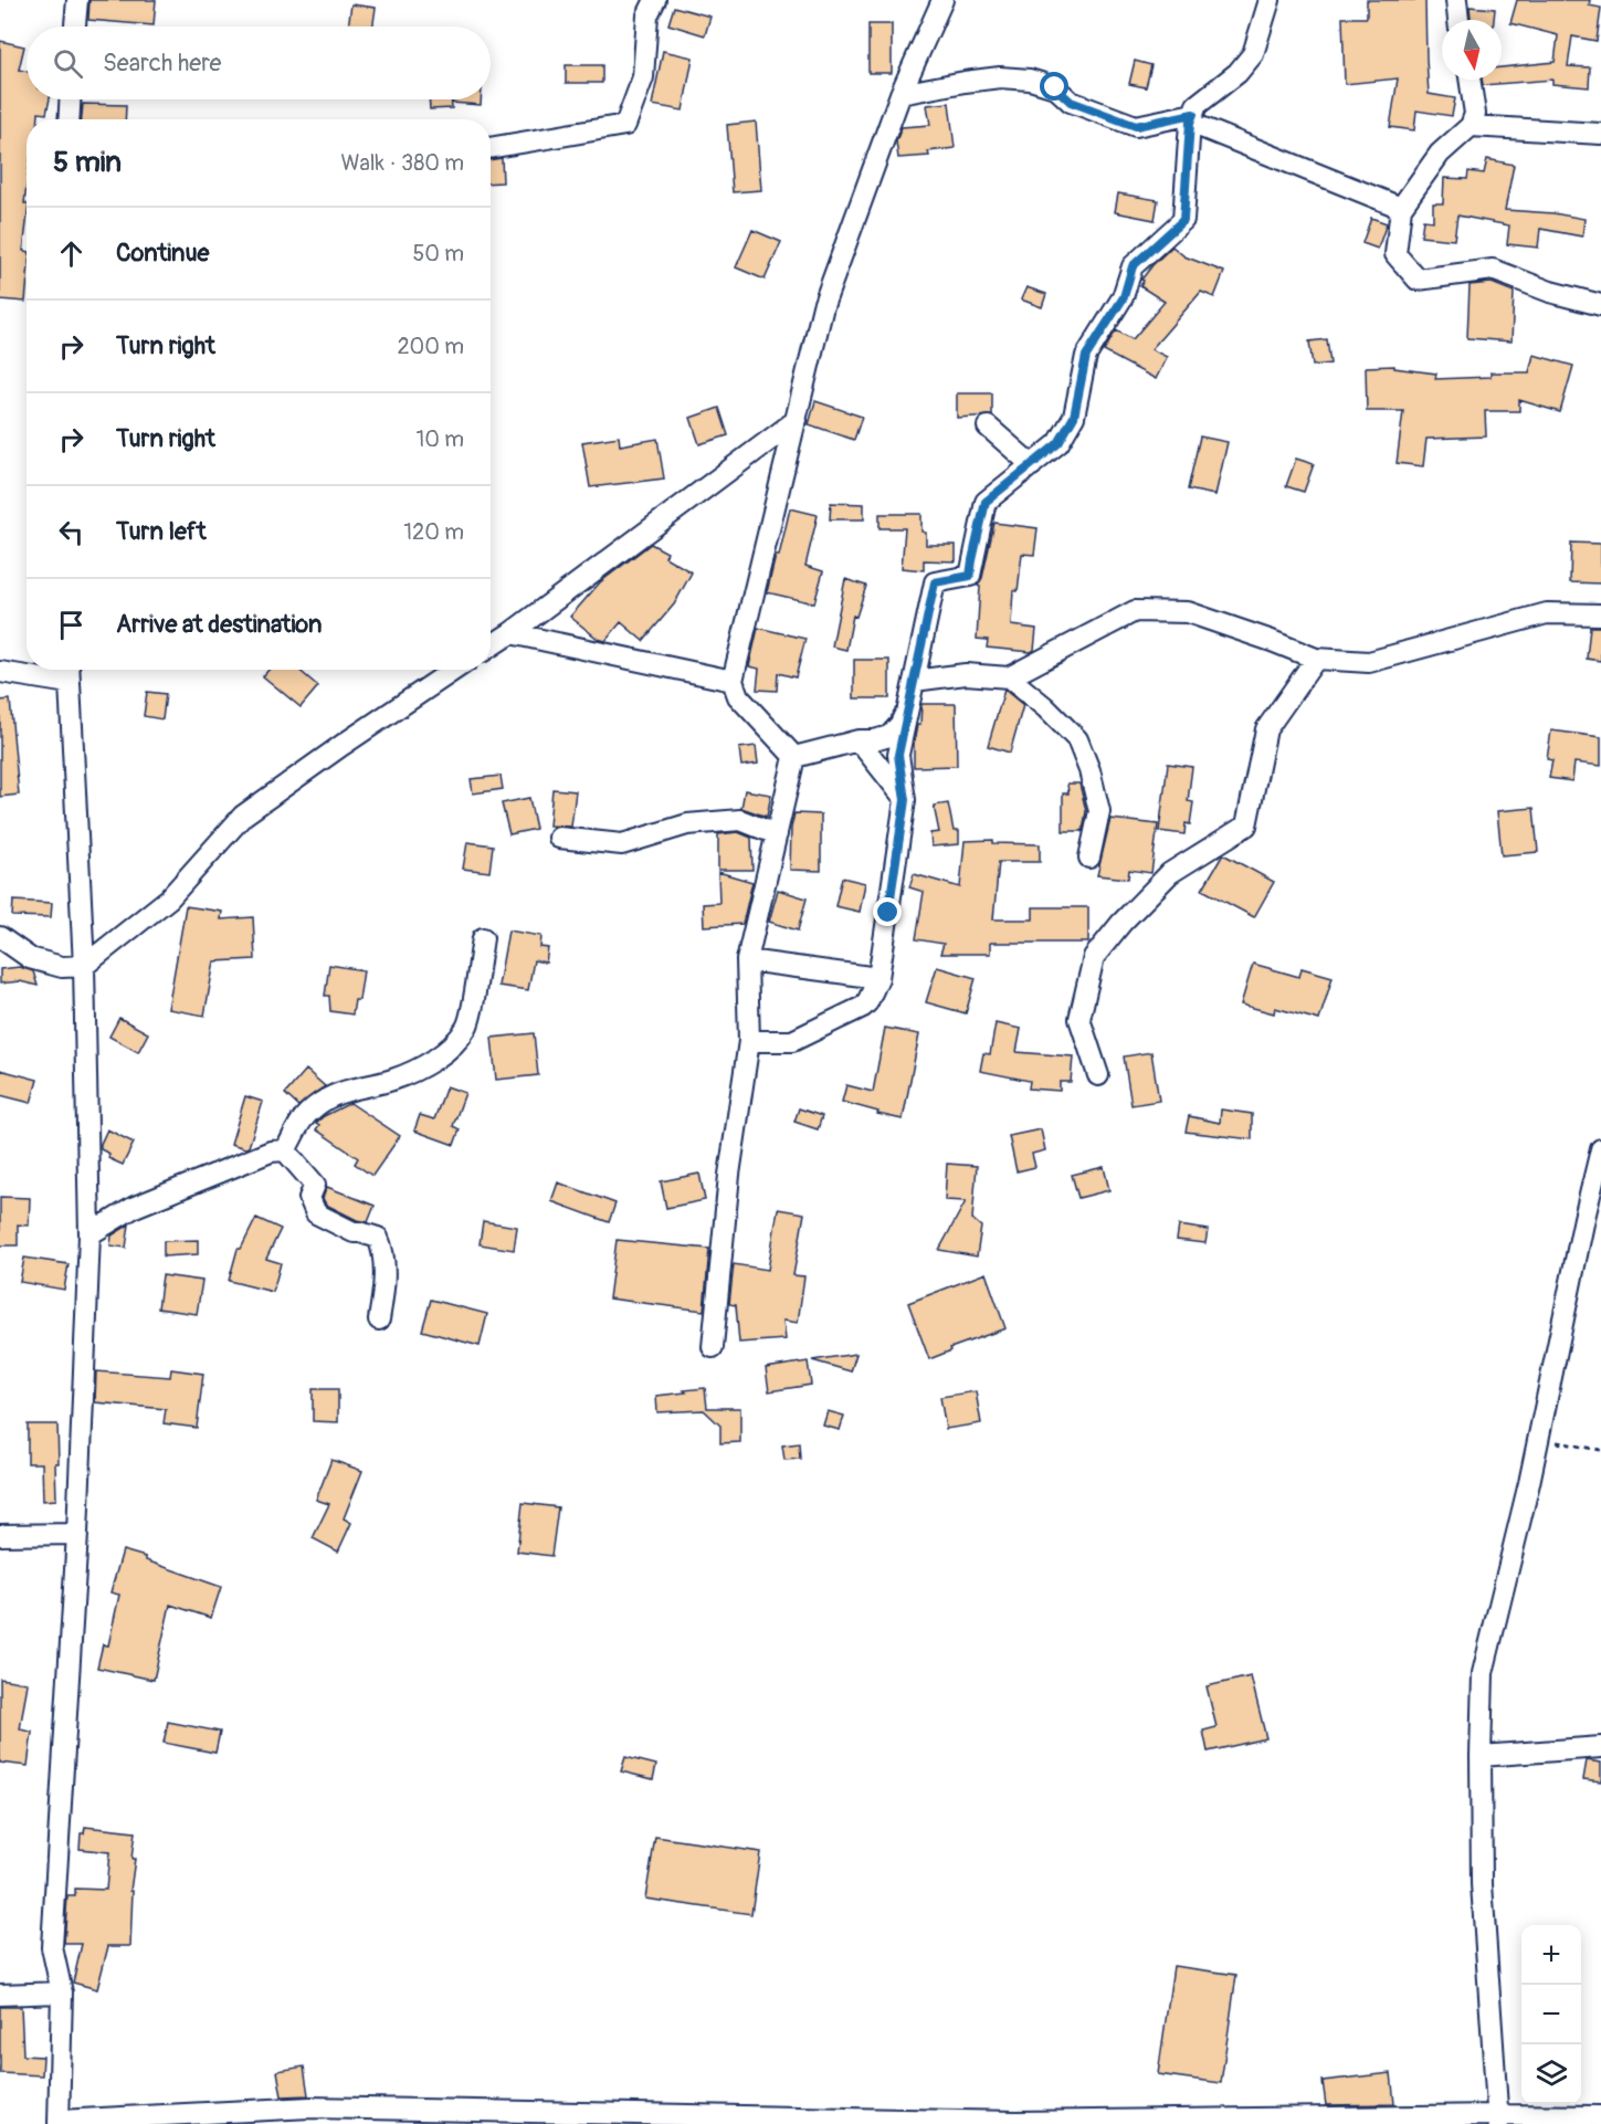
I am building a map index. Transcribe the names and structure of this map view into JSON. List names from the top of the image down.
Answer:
{
  "north": "bottom",
  "page": {
    "search": "Search here",
    "heading": ["5 min", "Walk · 380 m"],
    "list": [
      ["Continue", "50 m"],
      ["Turn right", "200 m"],
      ["Turn right", "10 m"],
      ["Turn left", "120 m"],
      "Arrive at destination"
    ],
    "map_buttons": ["+", "−"]
  }
}
